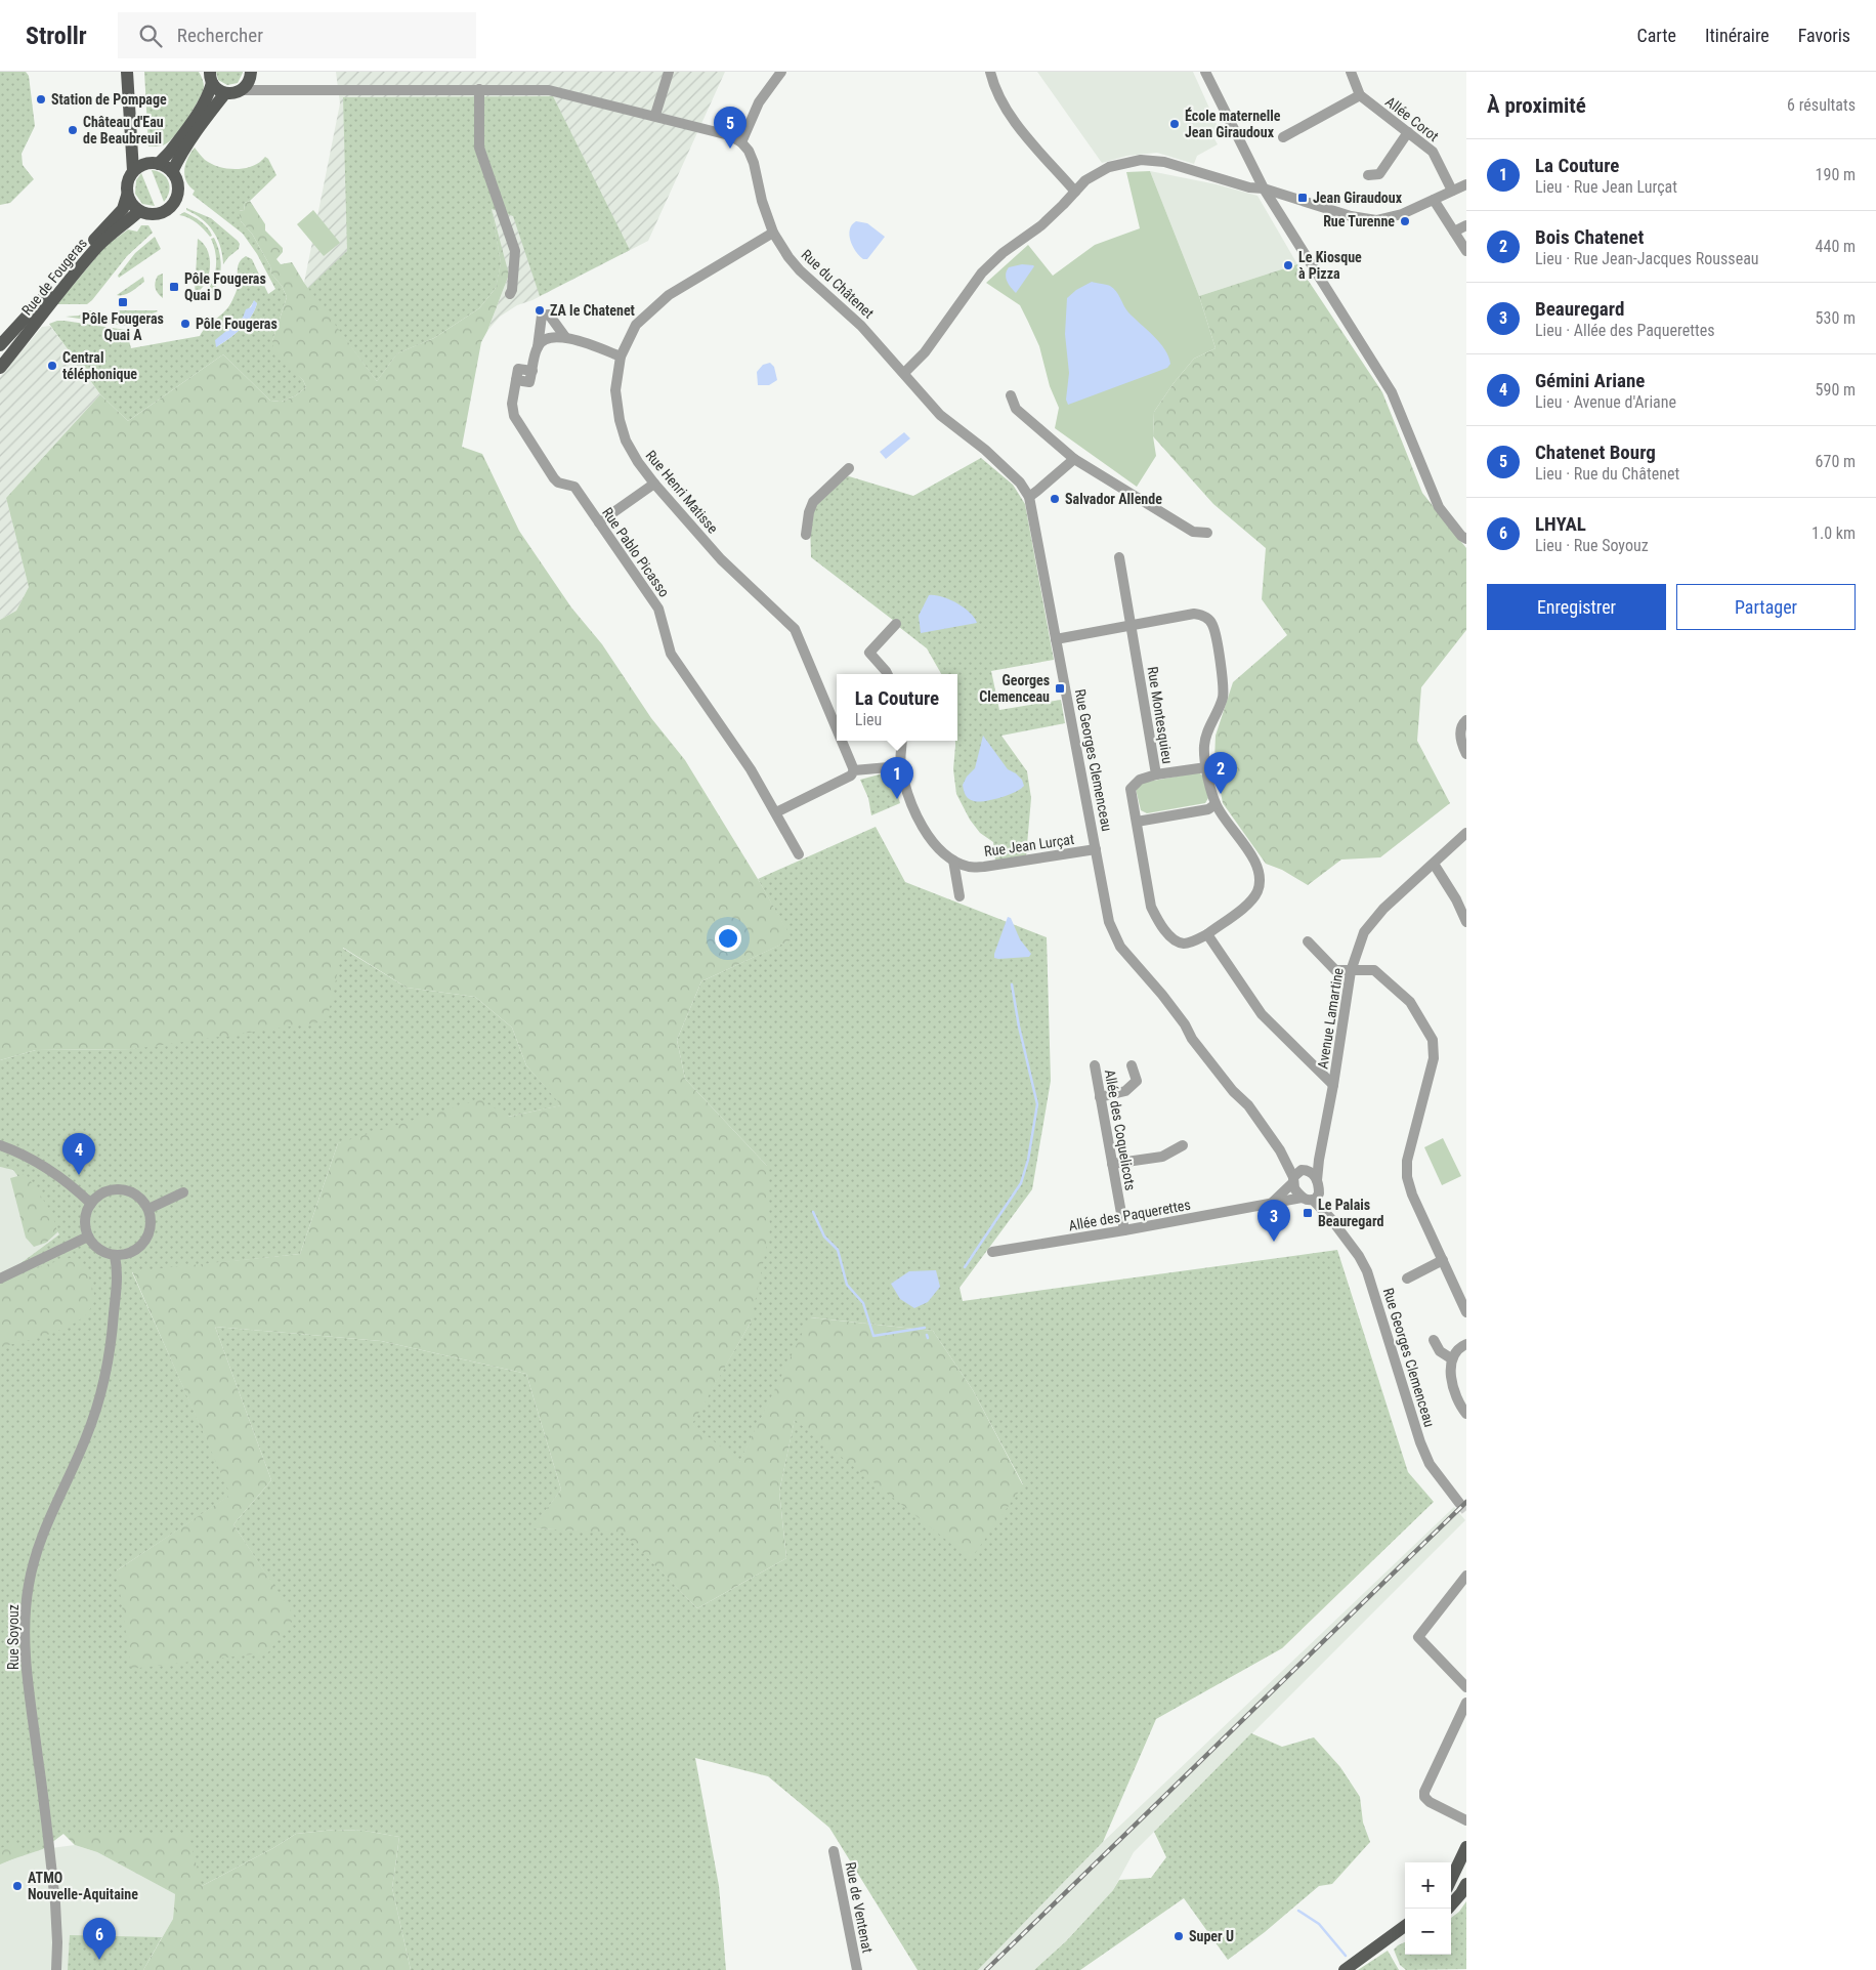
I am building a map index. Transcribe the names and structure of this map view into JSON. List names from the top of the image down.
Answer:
{
  "streets": {
    "main road": ["Rue de Fougeras"],
    "street": [
      "Allée Corot",
      "Rue du Châtenet",
      "Rue Henri Matisse",
      "Rue Pablo Picasso",
      "Rue Montesquieu",
      "Rue Georges Clemenceau",
      "Rue Jean Lurçat",
      "Avenue Lamartine",
      "Allée des Coquelicots",
      "Allée des Paquerettes",
      "Rue Soyouz",
      "Rue de Ventenat"
    ]
  },
  "crossings": [
    ["Rue du Châtenet", "Rue Henri Matisse"],
    ["Rue du Châtenet", "Rue Georges Clemenceau"],
    ["Rue Georges Clemenceau", "Rue Jean Lurçat"],
    ["Rue Georges Clemenceau", "Avenue Lamartine"],
    ["Rue Georges Clemenceau", "Allée des Paquerettes"],
    ["Avenue Lamartine", "Allée des Paquerettes"],
    ["Allée des Coquelicots", "Allée des Paquerettes"]
  ],
  "places": {
    "other": [
      "Station de Pompage",
      "École maternelle Jean Giraudoux",
      "Château d'Eau de Beaubreuil",
      "Rue Turenne",
      "Le Kiosque à Pizza",
      "ZA le Chatenet",
      "Pôle Fougeras",
      "Central téléphonique",
      "Salvador Allende",
      "ATMO Nouvelle-Aquitaine",
      "Super U"
    ],
    "transit": [
      "Jean Giraudoux",
      "Pôle Fougeras Quai D",
      "Pôle Fougeras Quai A",
      "Georges Clemenceau",
      "Le Palais Beauregard"
    ]
  },
  "page": {
    "header": "Strollr",
    "search": "Rechercher",
    "nav": ["Carte", "Itinéraire", "Favoris"],
    "heading": ["À proximité", "6 résultats"],
    "pins": [
      "5",
      "2",
      "1",
      "4",
      "3",
      "6"
    ],
    "list": [
      {
        "mark": "1",
        "name": "La Couture",
        "note": "Lieu · Rue Jean Lurçat",
        "value": "190 m"
      },
      {
        "mark": "2",
        "name": "Bois Chatenet",
        "note": "Lieu · Rue Jean-Jacques Rousseau",
        "value": "440 m"
      },
      {
        "mark": "3",
        "name": "Beauregard",
        "note": "Lieu · Allée des Paquerettes",
        "value": "530 m"
      },
      {
        "mark": "4",
        "name": "Gémini Ariane",
        "note": "Lieu · Avenue d'Ariane",
        "value": "590 m"
      },
      {
        "mark": "5",
        "name": "Chatenet Bourg",
        "note": "Lieu · Rue du Châtenet",
        "value": "670 m"
      },
      {
        "mark": "6",
        "name": "LHYAL",
        "note": "Lieu · Rue Soyouz",
        "value": "1.0 km"
      }
    ],
    "buttons": ["Enregistrer", "Partager"],
    "popup": ["La Couture", "Lieu"],
    "map_buttons": ["+", "−"]
  }
}
